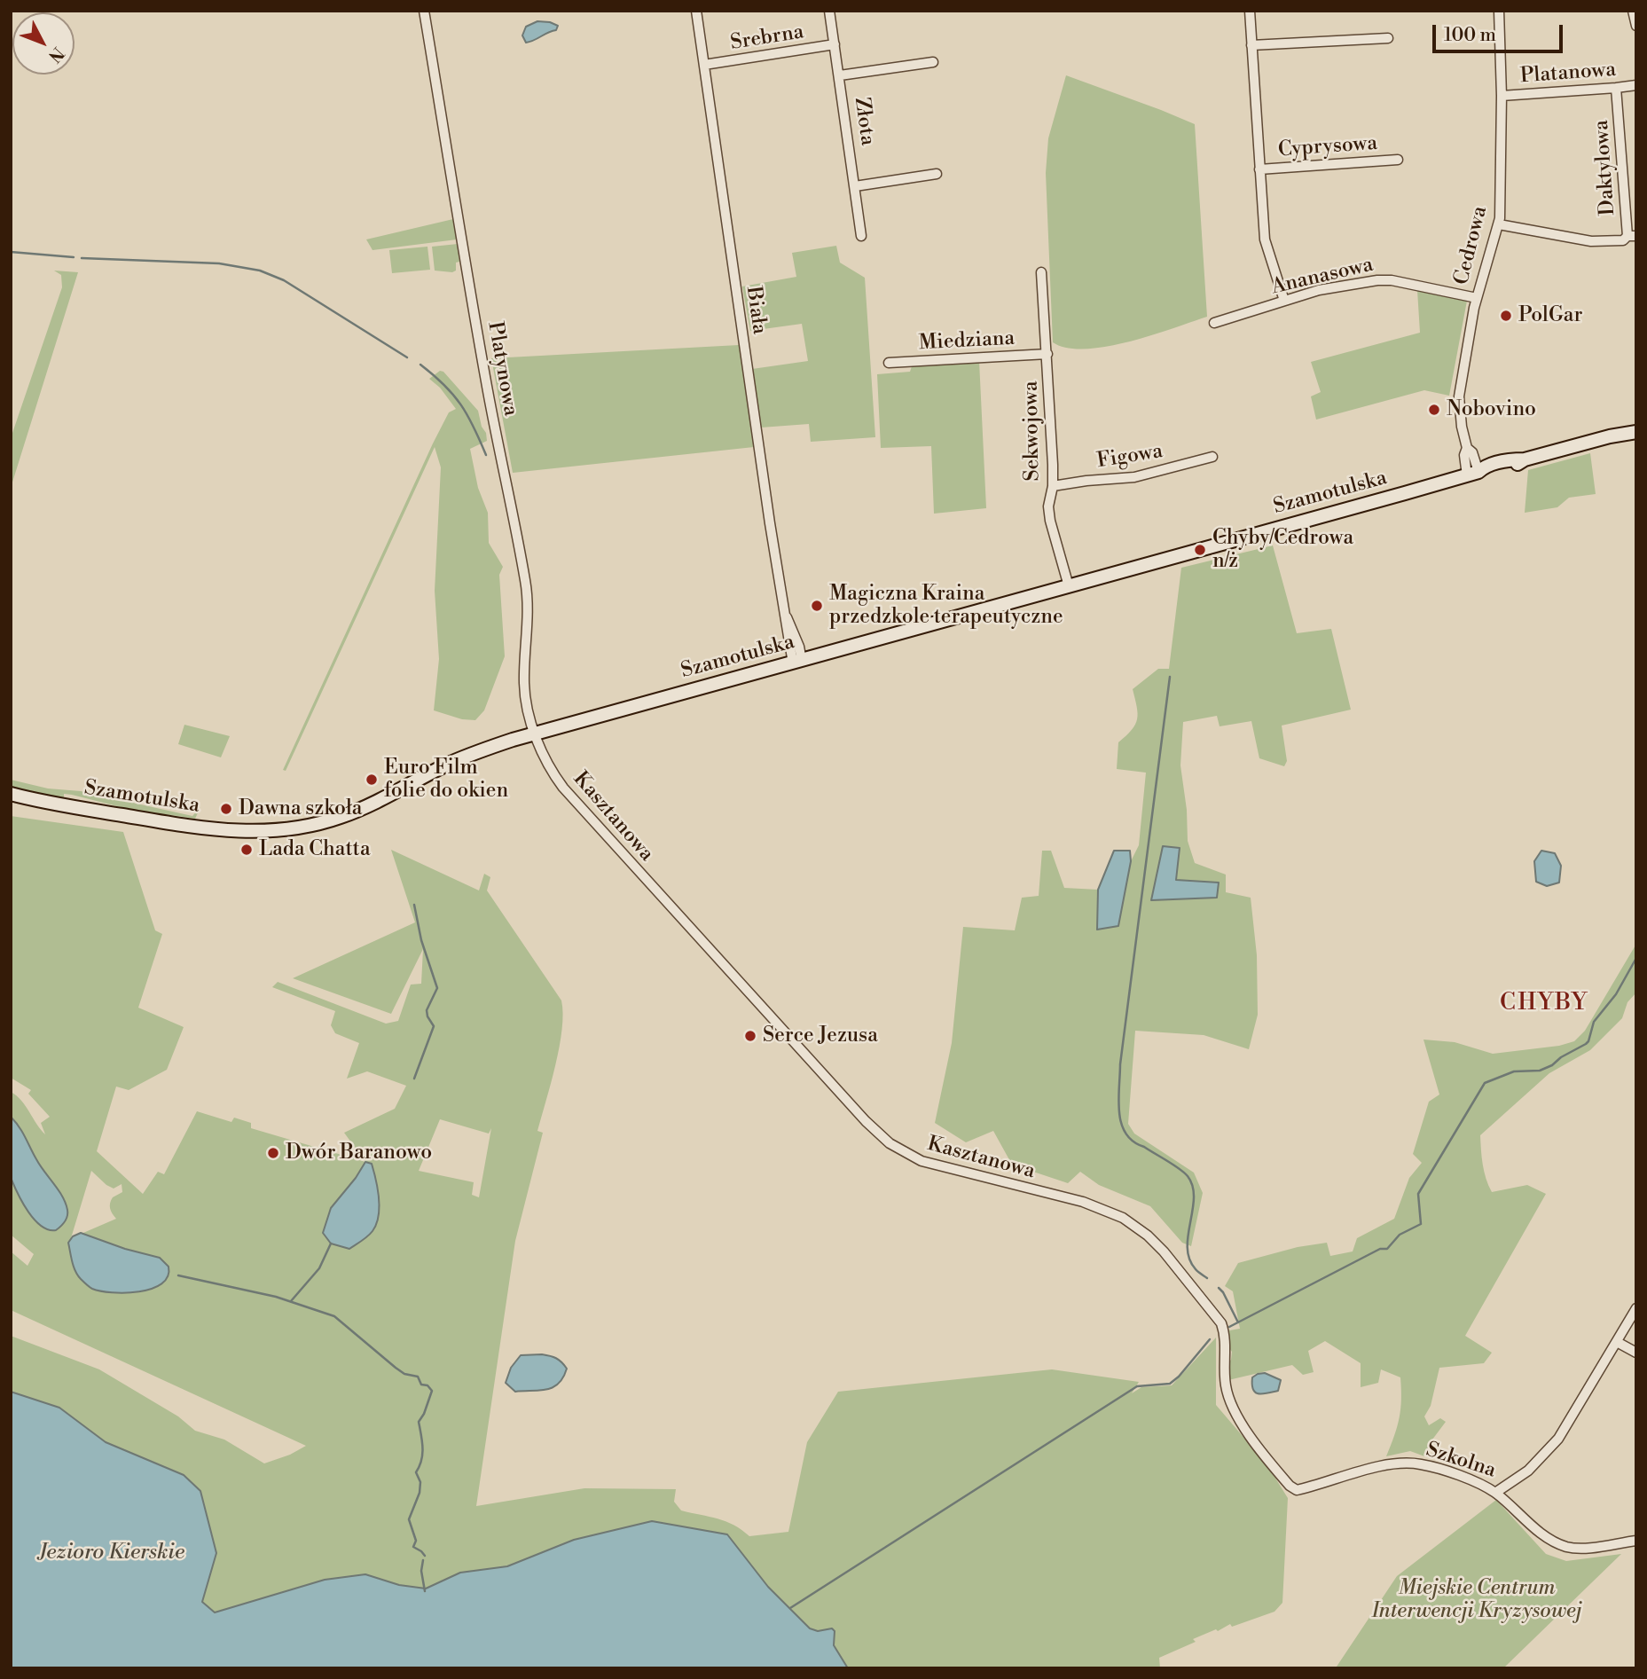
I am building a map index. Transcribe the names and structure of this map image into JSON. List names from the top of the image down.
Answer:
{
  "streets": {
    "street": [
      "Srebrna",
      "Platanowa",
      "Złota",
      "Cyprysowa",
      "Daktylowa",
      "Cedrowa",
      "Ananasowa",
      "Biała",
      "Miedziana",
      "Platynowa",
      "Sekwojowa",
      "Figowa",
      "Szamotulska",
      "Kasztanowa",
      "Szkolna"
    ]
  },
  "crossings": [
    ["Srebrna", "Złota"],
    ["Srebrna", "Biała"],
    ["Platanowa", "Daktylowa"],
    ["Platanowa", "Cedrowa"],
    ["Cyprysowa", "Ananasowa"],
    ["Cedrowa", "Ananasowa"],
    ["Cedrowa", "Szamotulska"],
    ["Biała", "Szamotulska"],
    ["Miedziana", "Sekwojowa"],
    ["Platynowa", "Szamotulska"],
    ["Platynowa", "Kasztanowa"],
    ["Sekwojowa", "Figowa"],
    ["Sekwojowa", "Szamotulska"],
    ["Szamotulska", "Kasztanowa"],
    ["Kasztanowa", "Szkolna"]
  ],
  "districts": ["CHYBY"],
  "water": ["Jezioro Kierskie"],
  "parks": ["Miejskie Centrum Interwencji Kryzysowej"],
  "places": [
    "PolGar",
    "Nobovino",
    "Chyby/Cedrowa n/ż",
    "Magiczna Kraina przedzkole terapeutyczne",
    "Euro Film folie do okien",
    "Dawna szkoła",
    "Lada Chatta",
    "Serce Jezusa",
    "Dwór Baranowo"
  ],
  "scale_bar": "100 m",
  "north": "bottom right"
}
